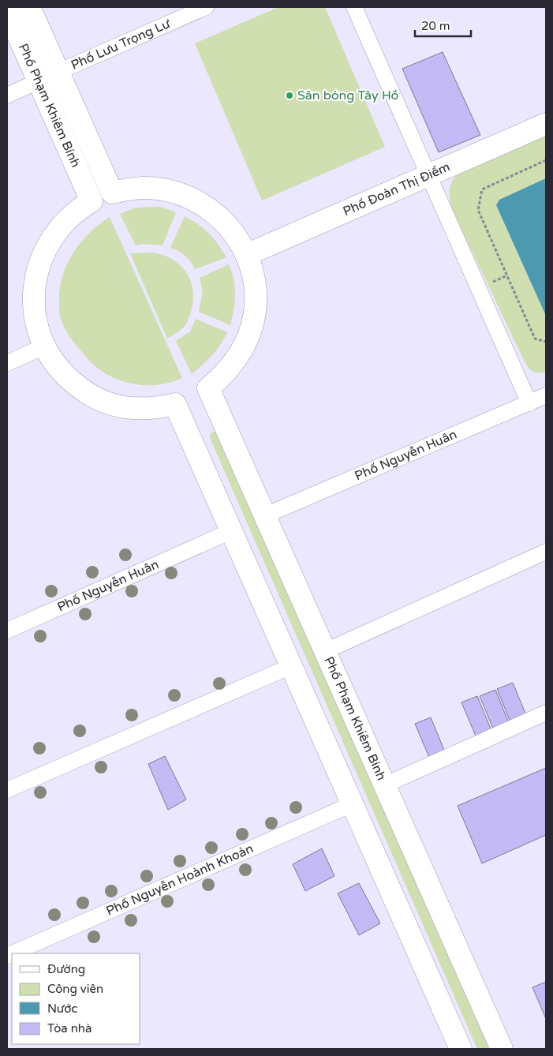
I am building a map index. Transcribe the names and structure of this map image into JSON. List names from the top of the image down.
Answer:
{
  "streets": {
    "street": [
      "Phố Lưu Trọng Lư",
      "Phố Phạm Khiêm Bính",
      "Phố Đoàn Thị Điểm",
      "Phố Nguyễn Huân",
      "Phố Nguyễn Hoành Khoản"
    ]
  },
  "crossings": [
    ["Phố Lưu Trọng Lư", "Phố Phạm Khiêm Bính"],
    ["Phố Phạm Khiêm Bính", "Phố Đoàn Thị Điểm"],
    ["Phố Phạm Khiêm Bính", "Phố Nguyễn Huân"]
  ],
  "places": ["Sân bóng Tây Hồ"],
  "legend": [
    "Đường",
    "Công viên",
    "Nước",
    "Tòa nhà"
  ],
  "scale_bar": "20 m"
}
